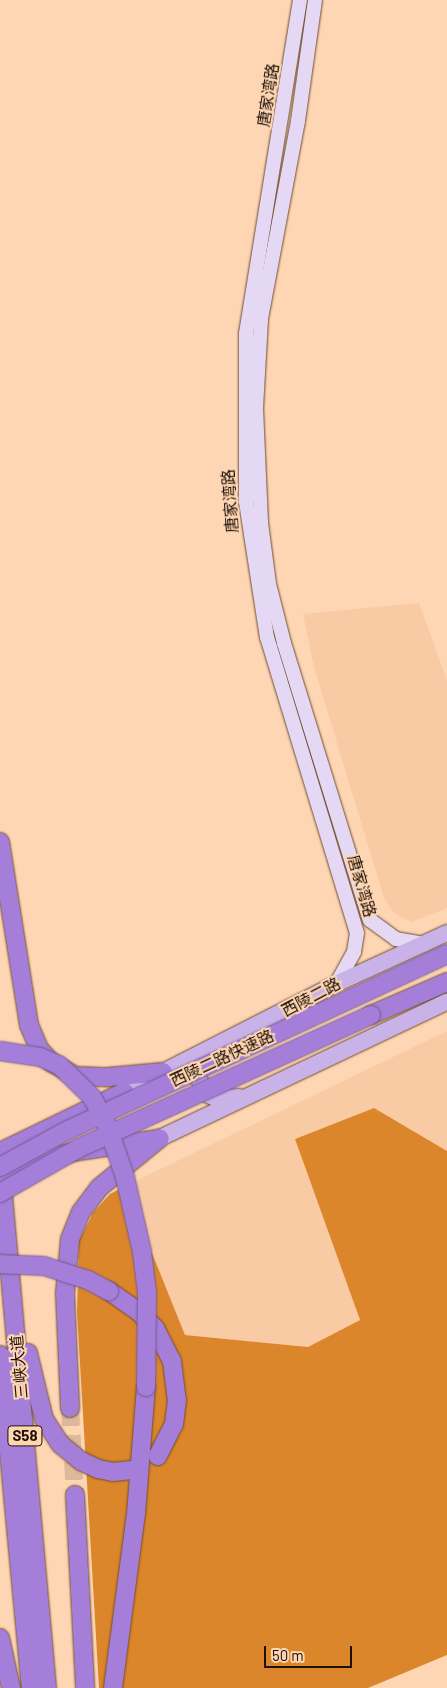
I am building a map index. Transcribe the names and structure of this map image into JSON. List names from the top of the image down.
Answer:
{
  "streets": {
    "highway": ["西陵二路快速路", "三峡大道", "S58"],
    "main road": ["唐家湾路", "西陵二路"]
  },
  "crossings": [
    ["唐家湾路", "西陵二路"],
    ["西陵二路快速路", "三峡大道"]
  ],
  "scale_bar": "50 m"
}
